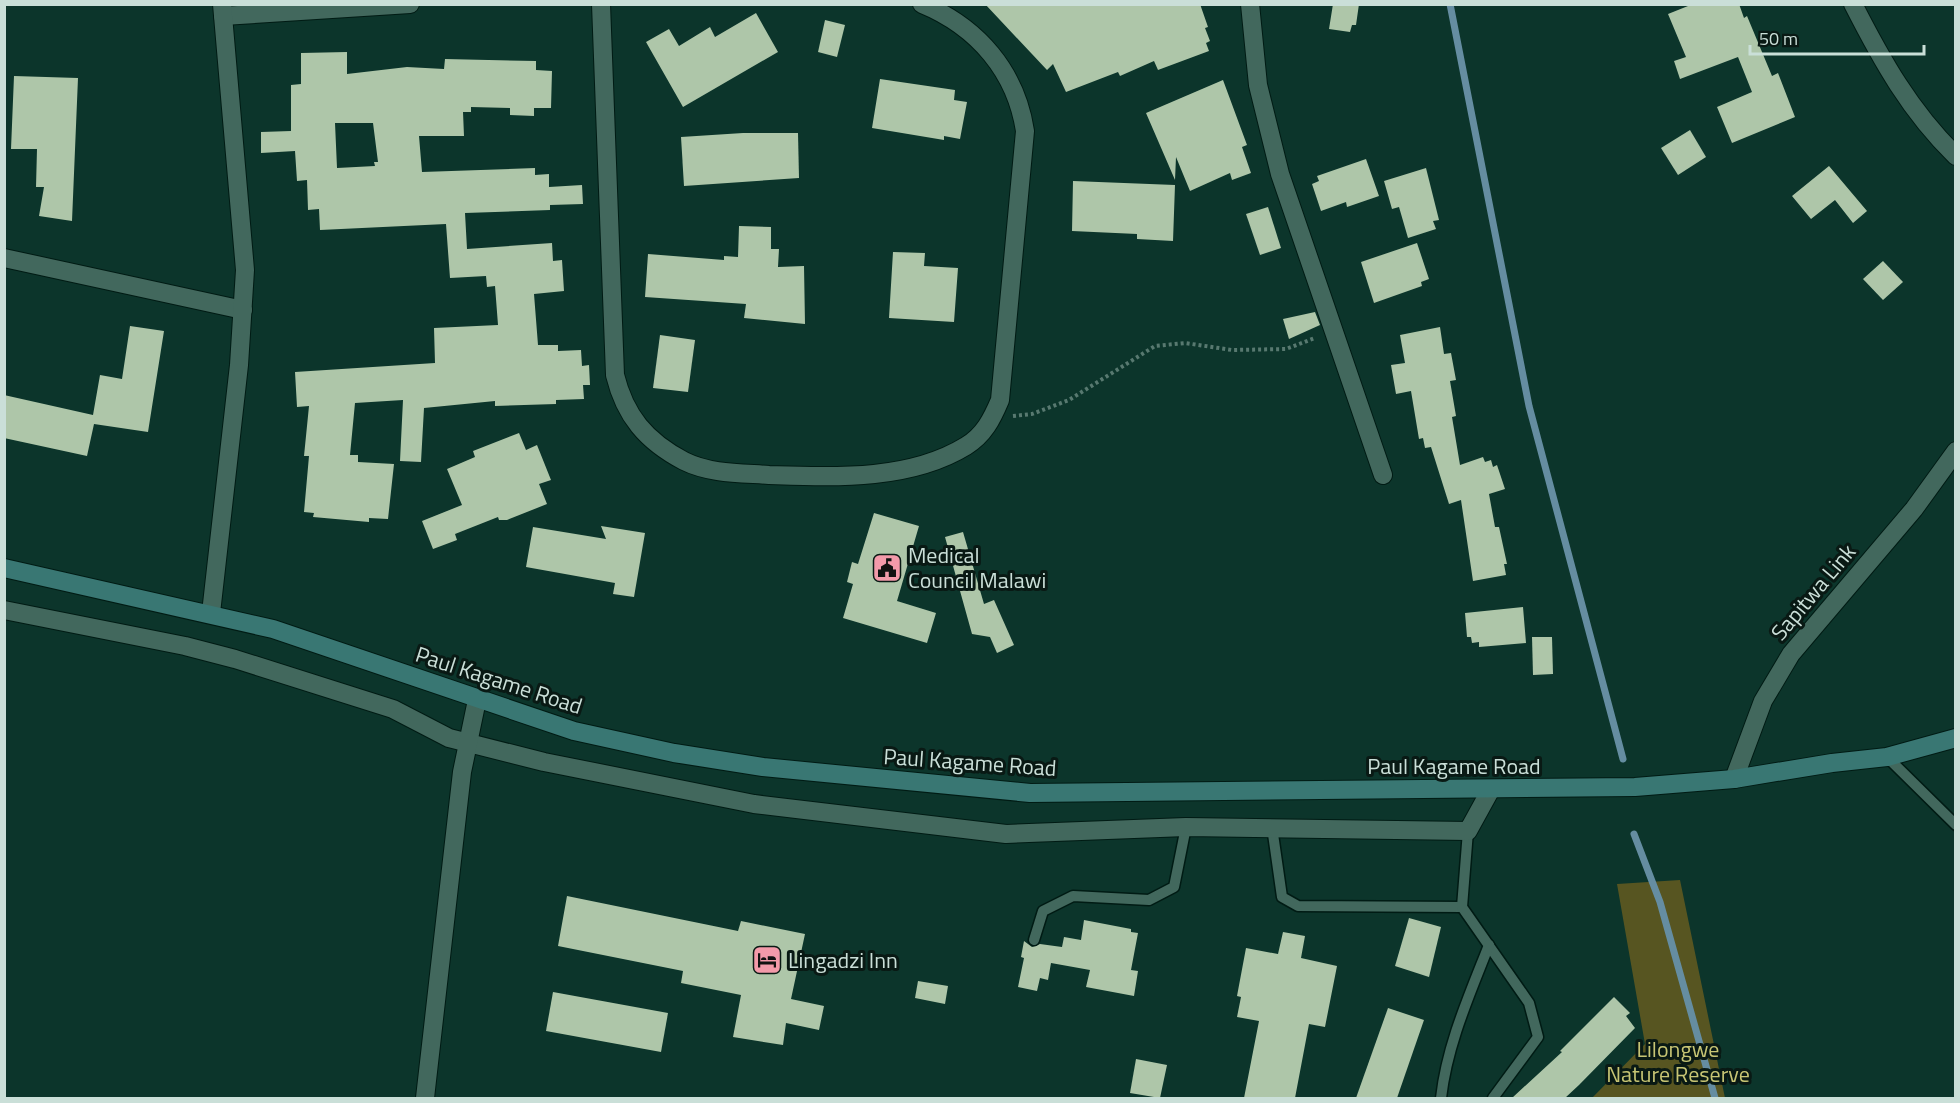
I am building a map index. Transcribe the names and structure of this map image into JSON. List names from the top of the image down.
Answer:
{
  "streets": {
    "street": ["Sapitwa Link", "Paul Kagame Road"]
  },
  "crossings": [
    ["Sapitwa Link", "Paul Kagame Road"]
  ],
  "parks": ["Lilongwe Nature Reserve"],
  "places": {
    "public building": ["Medical Council Malawi"],
    "hotel": ["Lingadzi Inn"]
  },
  "scale_bar": "50 m"
}
